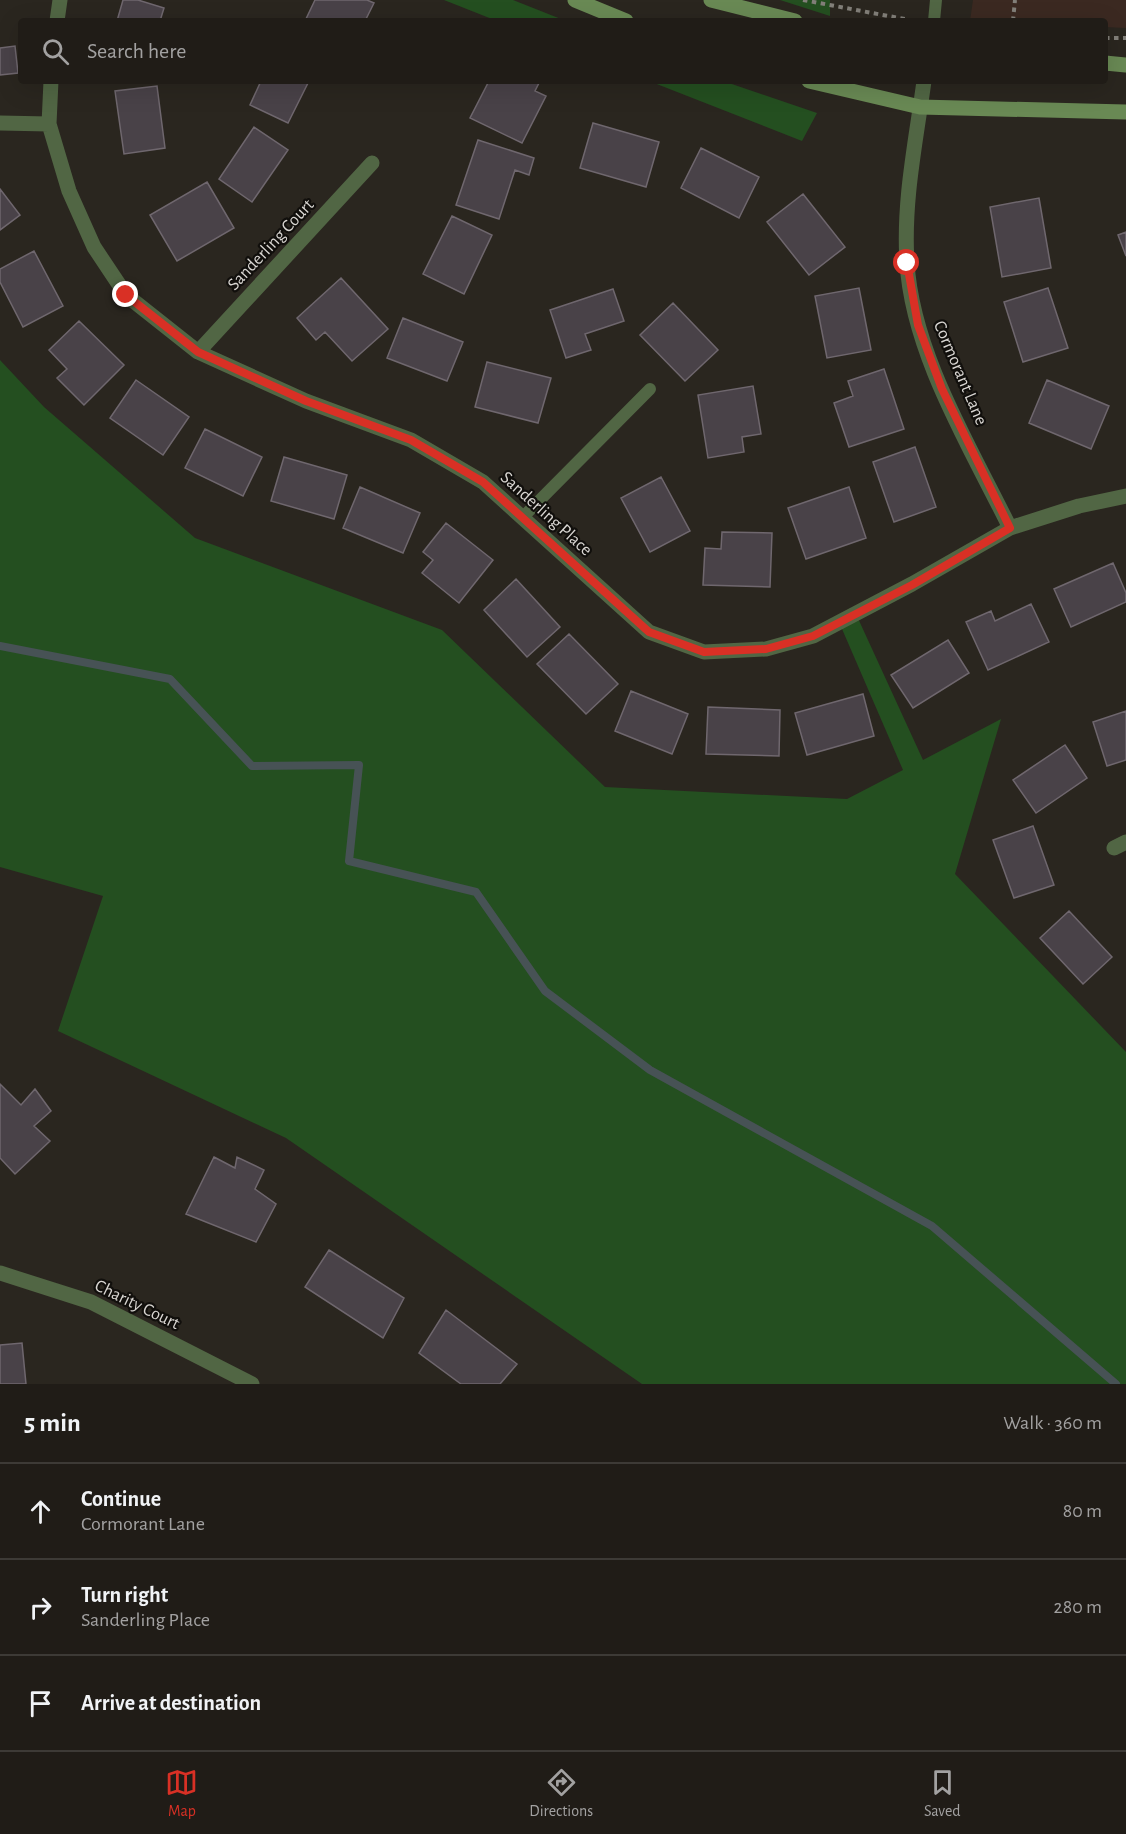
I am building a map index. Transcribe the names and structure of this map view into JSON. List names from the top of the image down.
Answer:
{
  "streets": {
    "street": [
      "Sanderling Court",
      "Cormorant Lane",
      "Sanderling Place",
      "Charity Court"
    ]
  },
  "crossings": [
    ["Sanderling Court", "Sanderling Place"],
    ["Cormorant Lane", "Sanderling Place"]
  ],
  "page": {
    "search": "Search here",
    "heading": ["5 min", "Walk · 360 m"],
    "list": [
      ["Continue", "Cormorant Lane", "80 m"],
      ["Turn right", "Sanderling Place", "280 m"],
      "Arrive at destination"
    ],
    "nav": ["Map", "Directions", "Saved"]
  }
}
